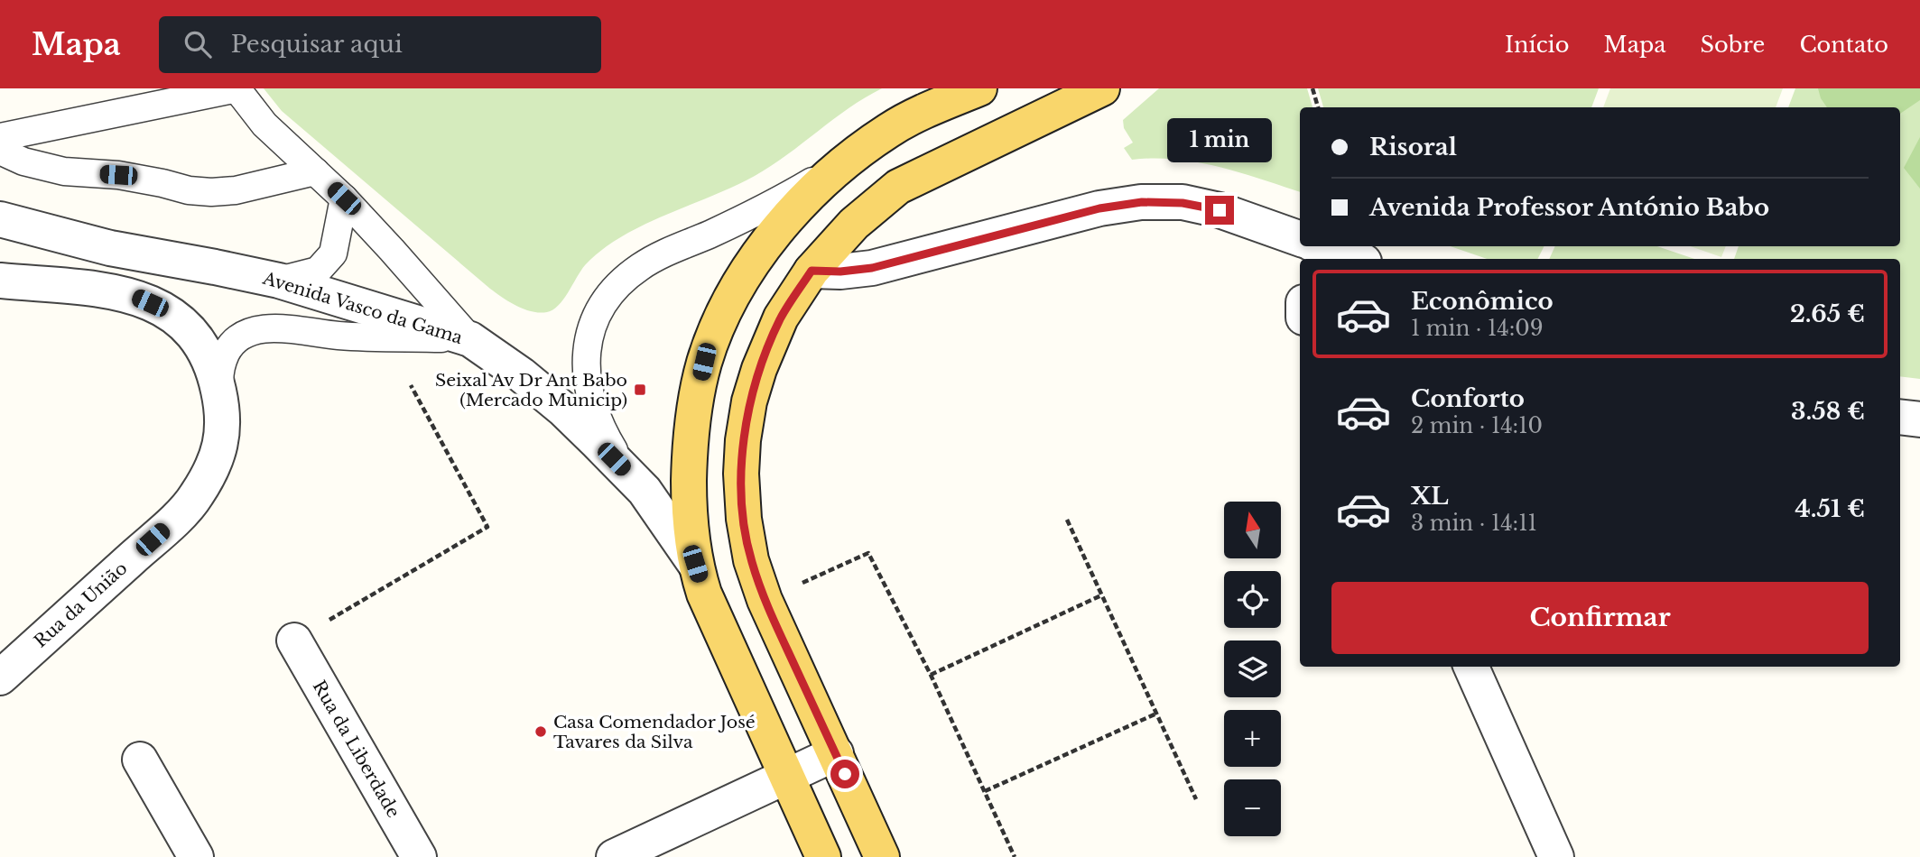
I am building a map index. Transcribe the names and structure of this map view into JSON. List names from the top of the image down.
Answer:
{
  "streets": {
    "main road": ["Avenida Vasco da Gama"],
    "street": ["Rua da União", "Rua da Liberdade"]
  },
  "crossings": [
    ["Avenida Vasco da Gama", "Rua da União"]
  ],
  "places": {
    "transit": ["Seixal Av Dr Ant Babo (Mercado Municip)"],
    "other": ["Casa Comendador José Tavares da Silva"]
  },
  "north": "top",
  "page": {
    "header": "Mapa",
    "search": "Pesquisar aqui",
    "nav": [
      "Início",
      "Mapa",
      "Sobre",
      "Contato"
    ],
    "banner": ["Risoral", "Avenida Professor António Babo"],
    "bubble": "1 min",
    "list": [
      {
        "name": "Econômico",
        "note": "1 min · 14:09",
        "value": "2.65 €"
      },
      {
        "name": "Conforto",
        "note": "2 min · 14:10",
        "value": "3.58 €"
      },
      {
        "name": "XL",
        "note": "3 min · 14:11",
        "value": "4.51 €"
      }
    ],
    "map_buttons": ["+", "−"],
    "buttons": "Confirmar"
  }
}
